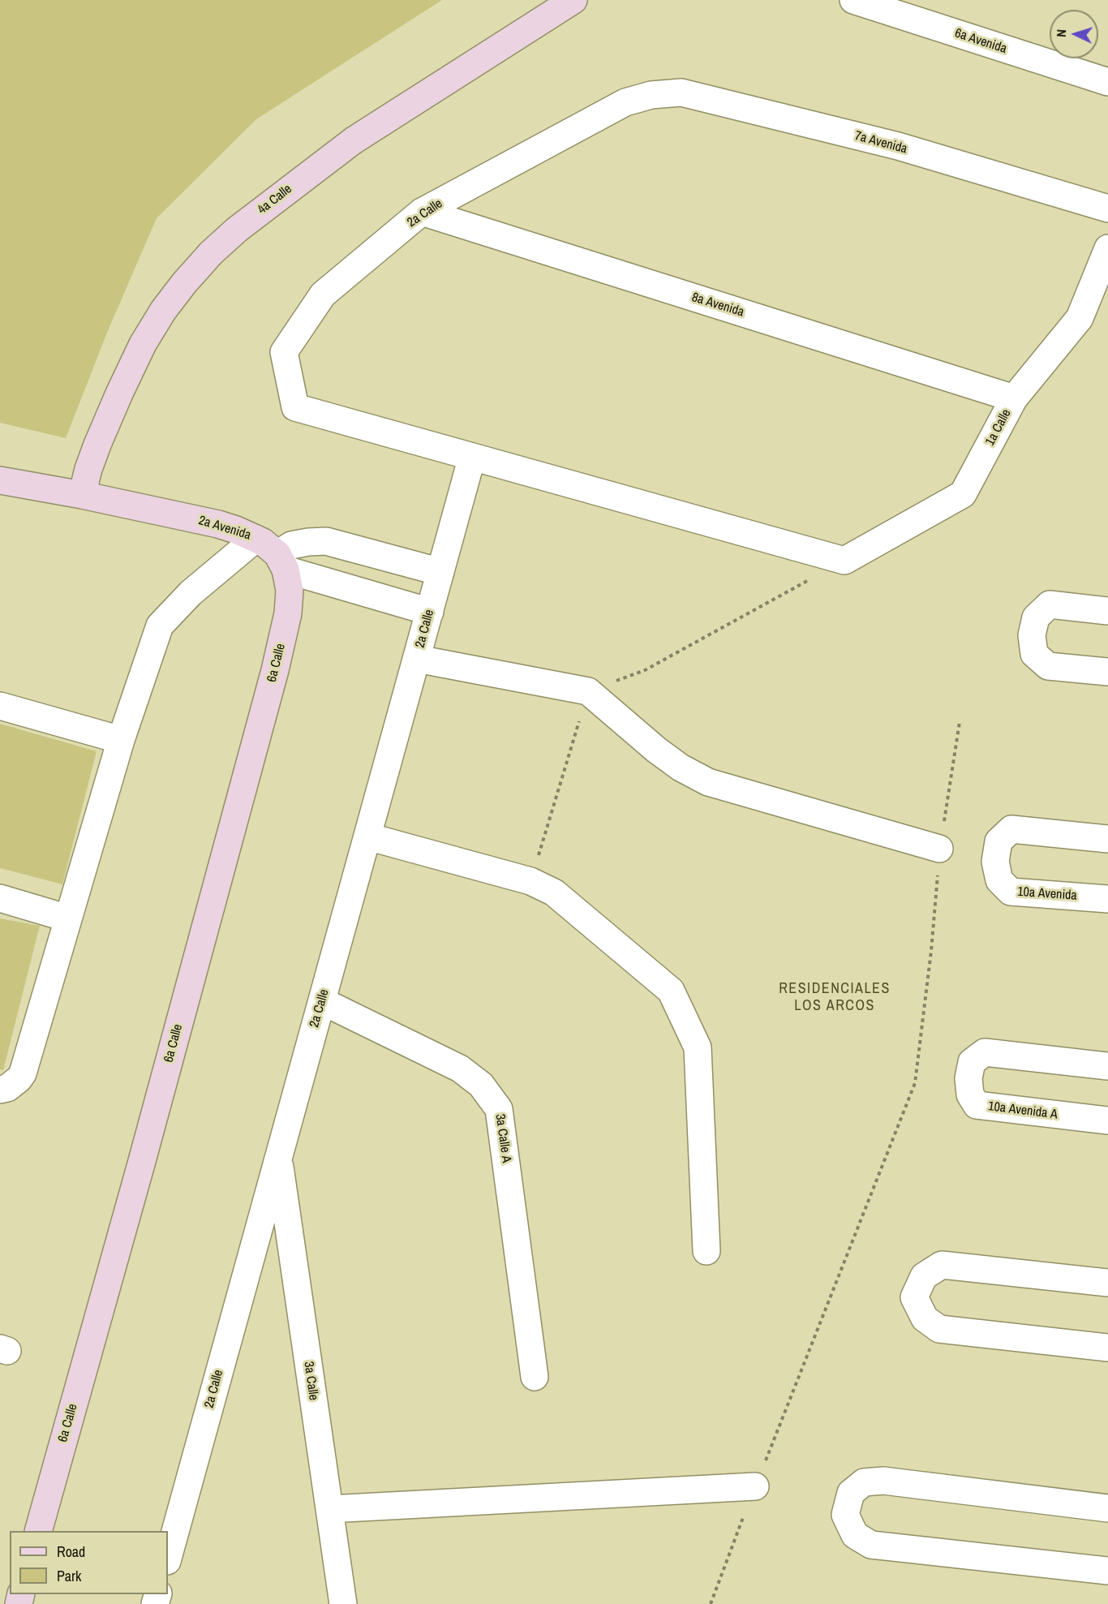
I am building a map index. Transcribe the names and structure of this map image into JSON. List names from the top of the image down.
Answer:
{
  "streets": {
    "main road": ["4a Calle", "2a Avenida", "6a Calle"],
    "street": [
      "6a Avenida",
      "7a Avenida",
      "2a Calle",
      "8a Avenida",
      "1a Calle",
      "10a Avenida",
      "10a Avenida A",
      "3a Calle A",
      "3a Calle"
    ]
  },
  "crossings": [
    ["7a Avenida", "2a Calle"],
    ["4a Calle", "2a Avenida"],
    ["2a Calle", "8a Avenida"],
    ["2a Calle", "2a Avenida"],
    ["2a Calle", "3a Calle A"],
    ["2a Calle", "3a Calle"],
    ["8a Avenida", "1a Calle"],
    ["2a Avenida", "6a Calle"]
  ],
  "districts": ["RESIDENCIALES LOS ARCOS"],
  "legend": ["Road", "Park"],
  "north": "left"
}
